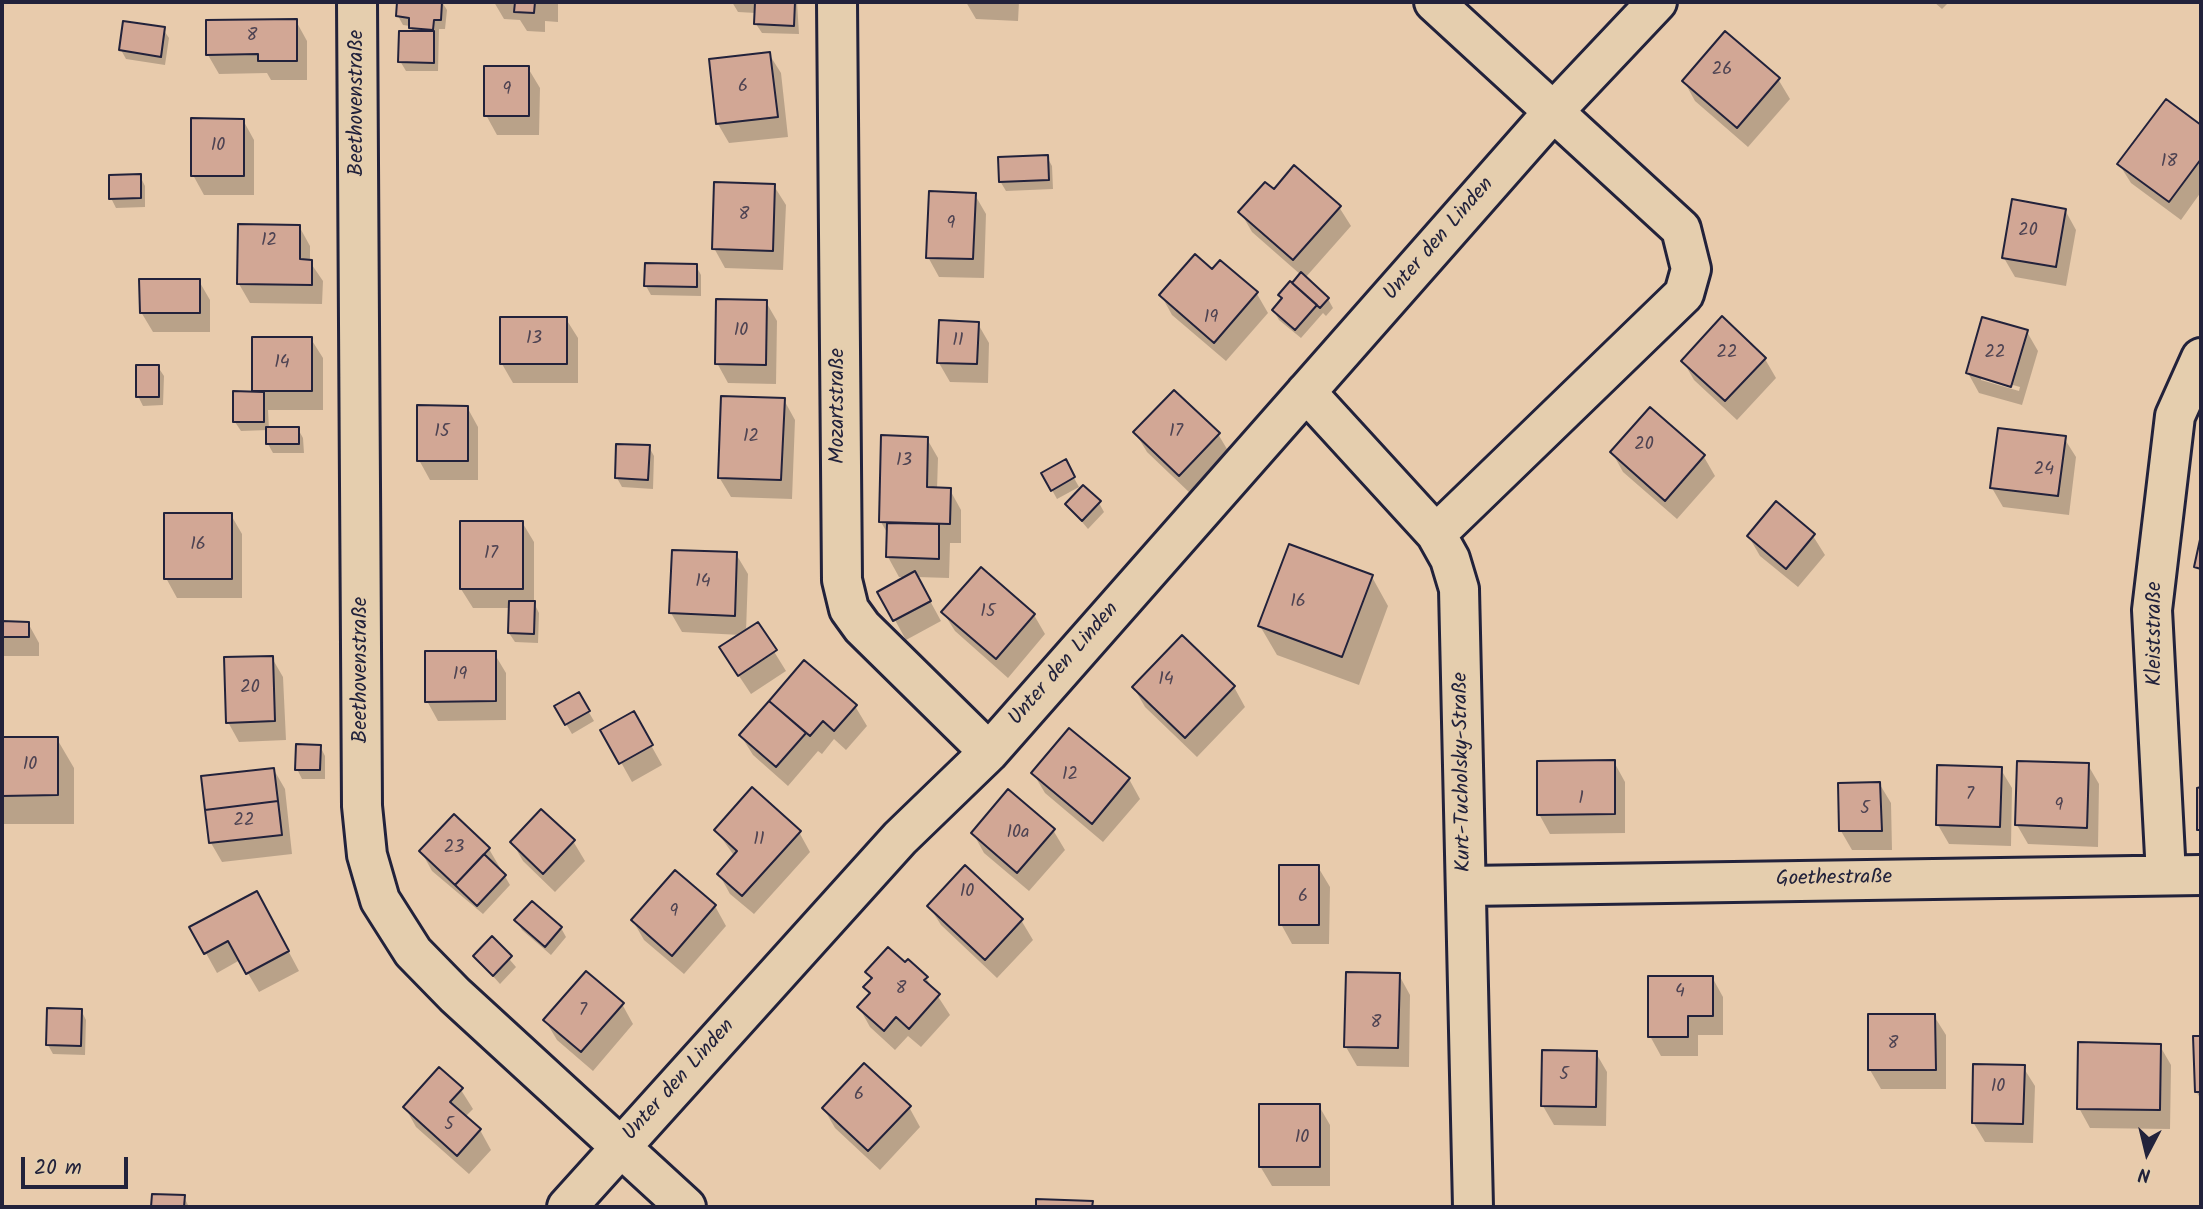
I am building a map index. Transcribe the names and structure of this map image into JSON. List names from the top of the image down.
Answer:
{
  "streets": {
    "street": [
      "Beethovenstraße",
      "Unter den Linden",
      "Mozartstraße",
      "Kleiststraße",
      "Kurt-Tucholsky-Straße",
      "Goethestraße"
    ]
  },
  "crossings": [
    ["Beethovenstraße", "Unter den Linden"],
    ["Unter den Linden", "Mozartstraße"],
    ["Unter den Linden", "Kurt-Tucholsky-Straße"],
    ["Kleiststraße", "Goethestraße"],
    ["Kurt-Tucholsky-Straße", "Goethestraße"]
  ],
  "house_numbers": [
    "8",
    "26",
    "6",
    "9",
    "10",
    "18",
    "8",
    "9",
    "20",
    "12",
    "19",
    "10",
    "13",
    "11",
    "22",
    "22",
    "14",
    "15",
    "17",
    "12",
    "20",
    "13",
    "24",
    "16",
    "17",
    "14",
    "16",
    "15",
    "19",
    "14",
    "20",
    "10",
    "12",
    "7",
    "1",
    "9",
    "5",
    "22",
    "10a",
    "11",
    "23",
    "10",
    "6",
    "9",
    "8",
    "4",
    "7",
    "8",
    "8",
    "5",
    "10",
    "6",
    "5",
    "10"
  ],
  "scale_bar": "20 m",
  "north": "bottom"
}
